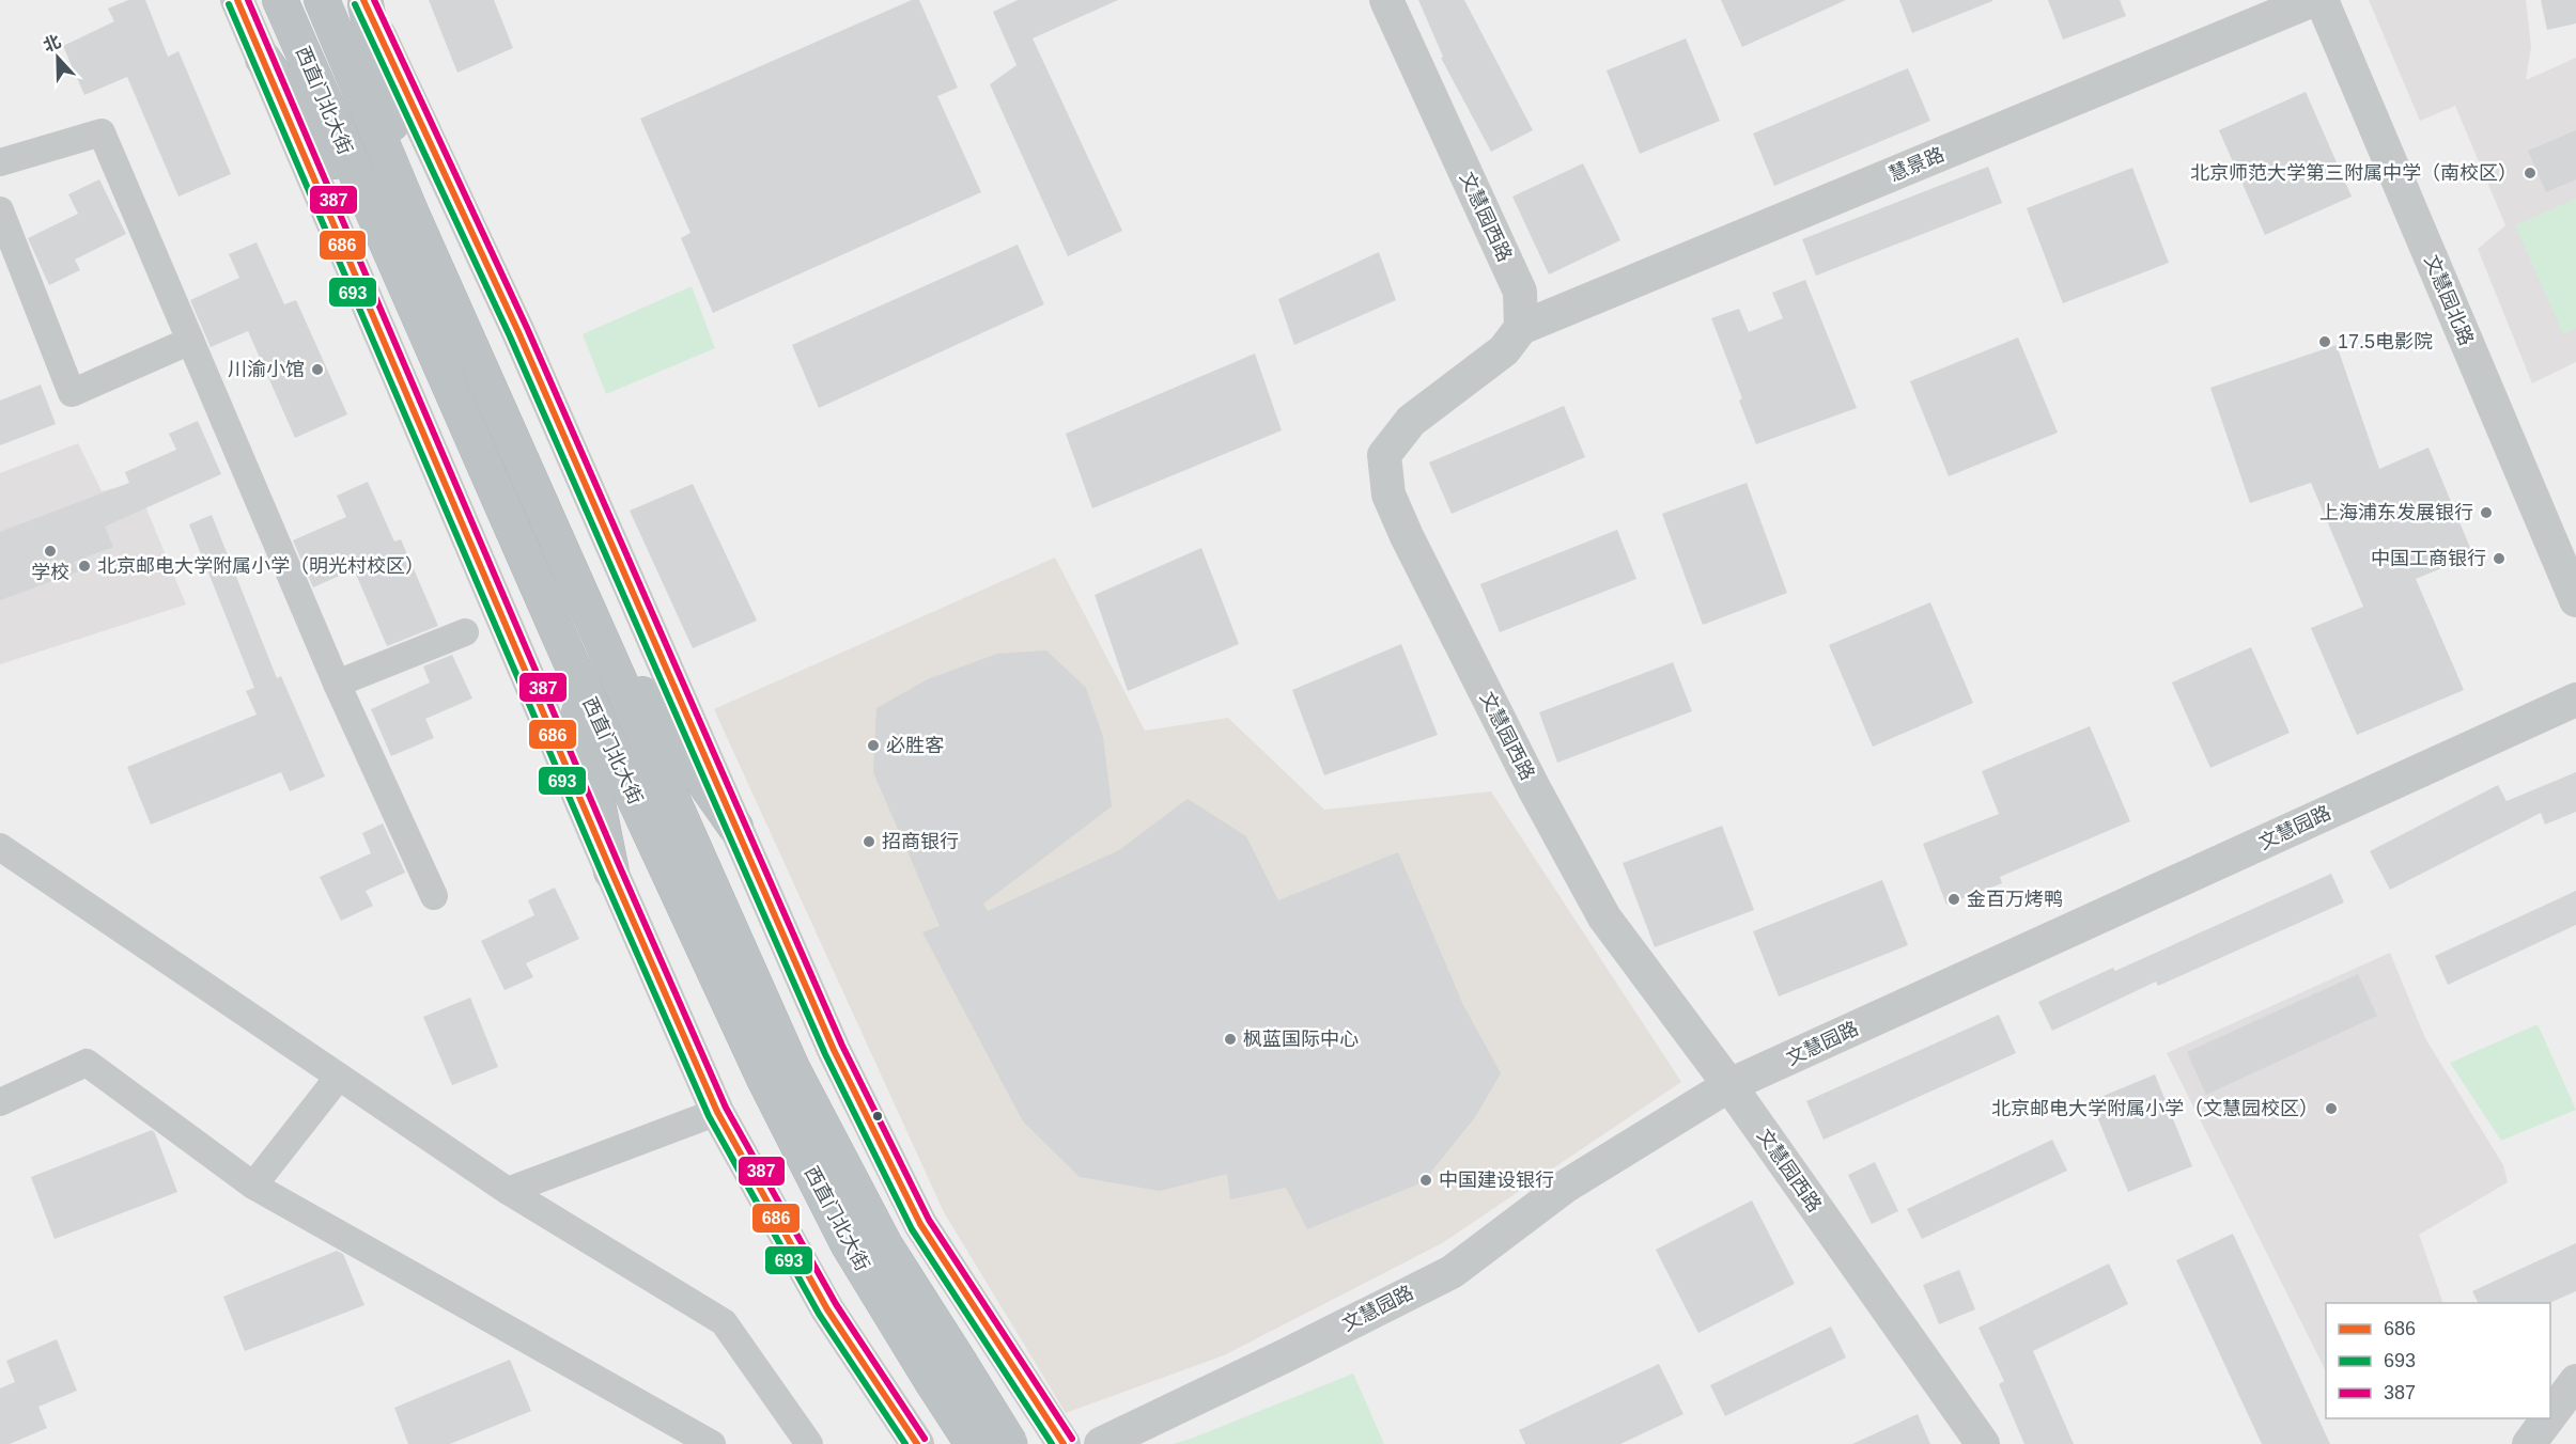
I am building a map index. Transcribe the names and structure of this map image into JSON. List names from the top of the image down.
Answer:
{
  "streets": {
    "highway": ["西直门北大街"],
    "street": [
      "慧景路",
      "文慧园西路",
      "文慧园北路",
      "文慧园路"
    ]
  },
  "crossings": [
    ["慧景路", "文慧园西路"],
    ["文慧园西路", "文慧园路"]
  ],
  "places": [
    "北京师范大学第三附属中学（南校区）",
    "17.5电影院",
    "川渝小馆",
    "上海浦东发展银行",
    "学校",
    "中国工商银行",
    "北京邮电大学附属小学（明光村校区）",
    "必胜客",
    "招商银行",
    "金百万烤鸭",
    "枫蓝国际中心",
    "北京邮电大学附属小学（文慧园校区）",
    "中国建设银行"
  ],
  "lines": ["transit line 686", "transit line 387", "transit line 693"],
  "legend": ["686", "693", "387"],
  "north": "top"
}
